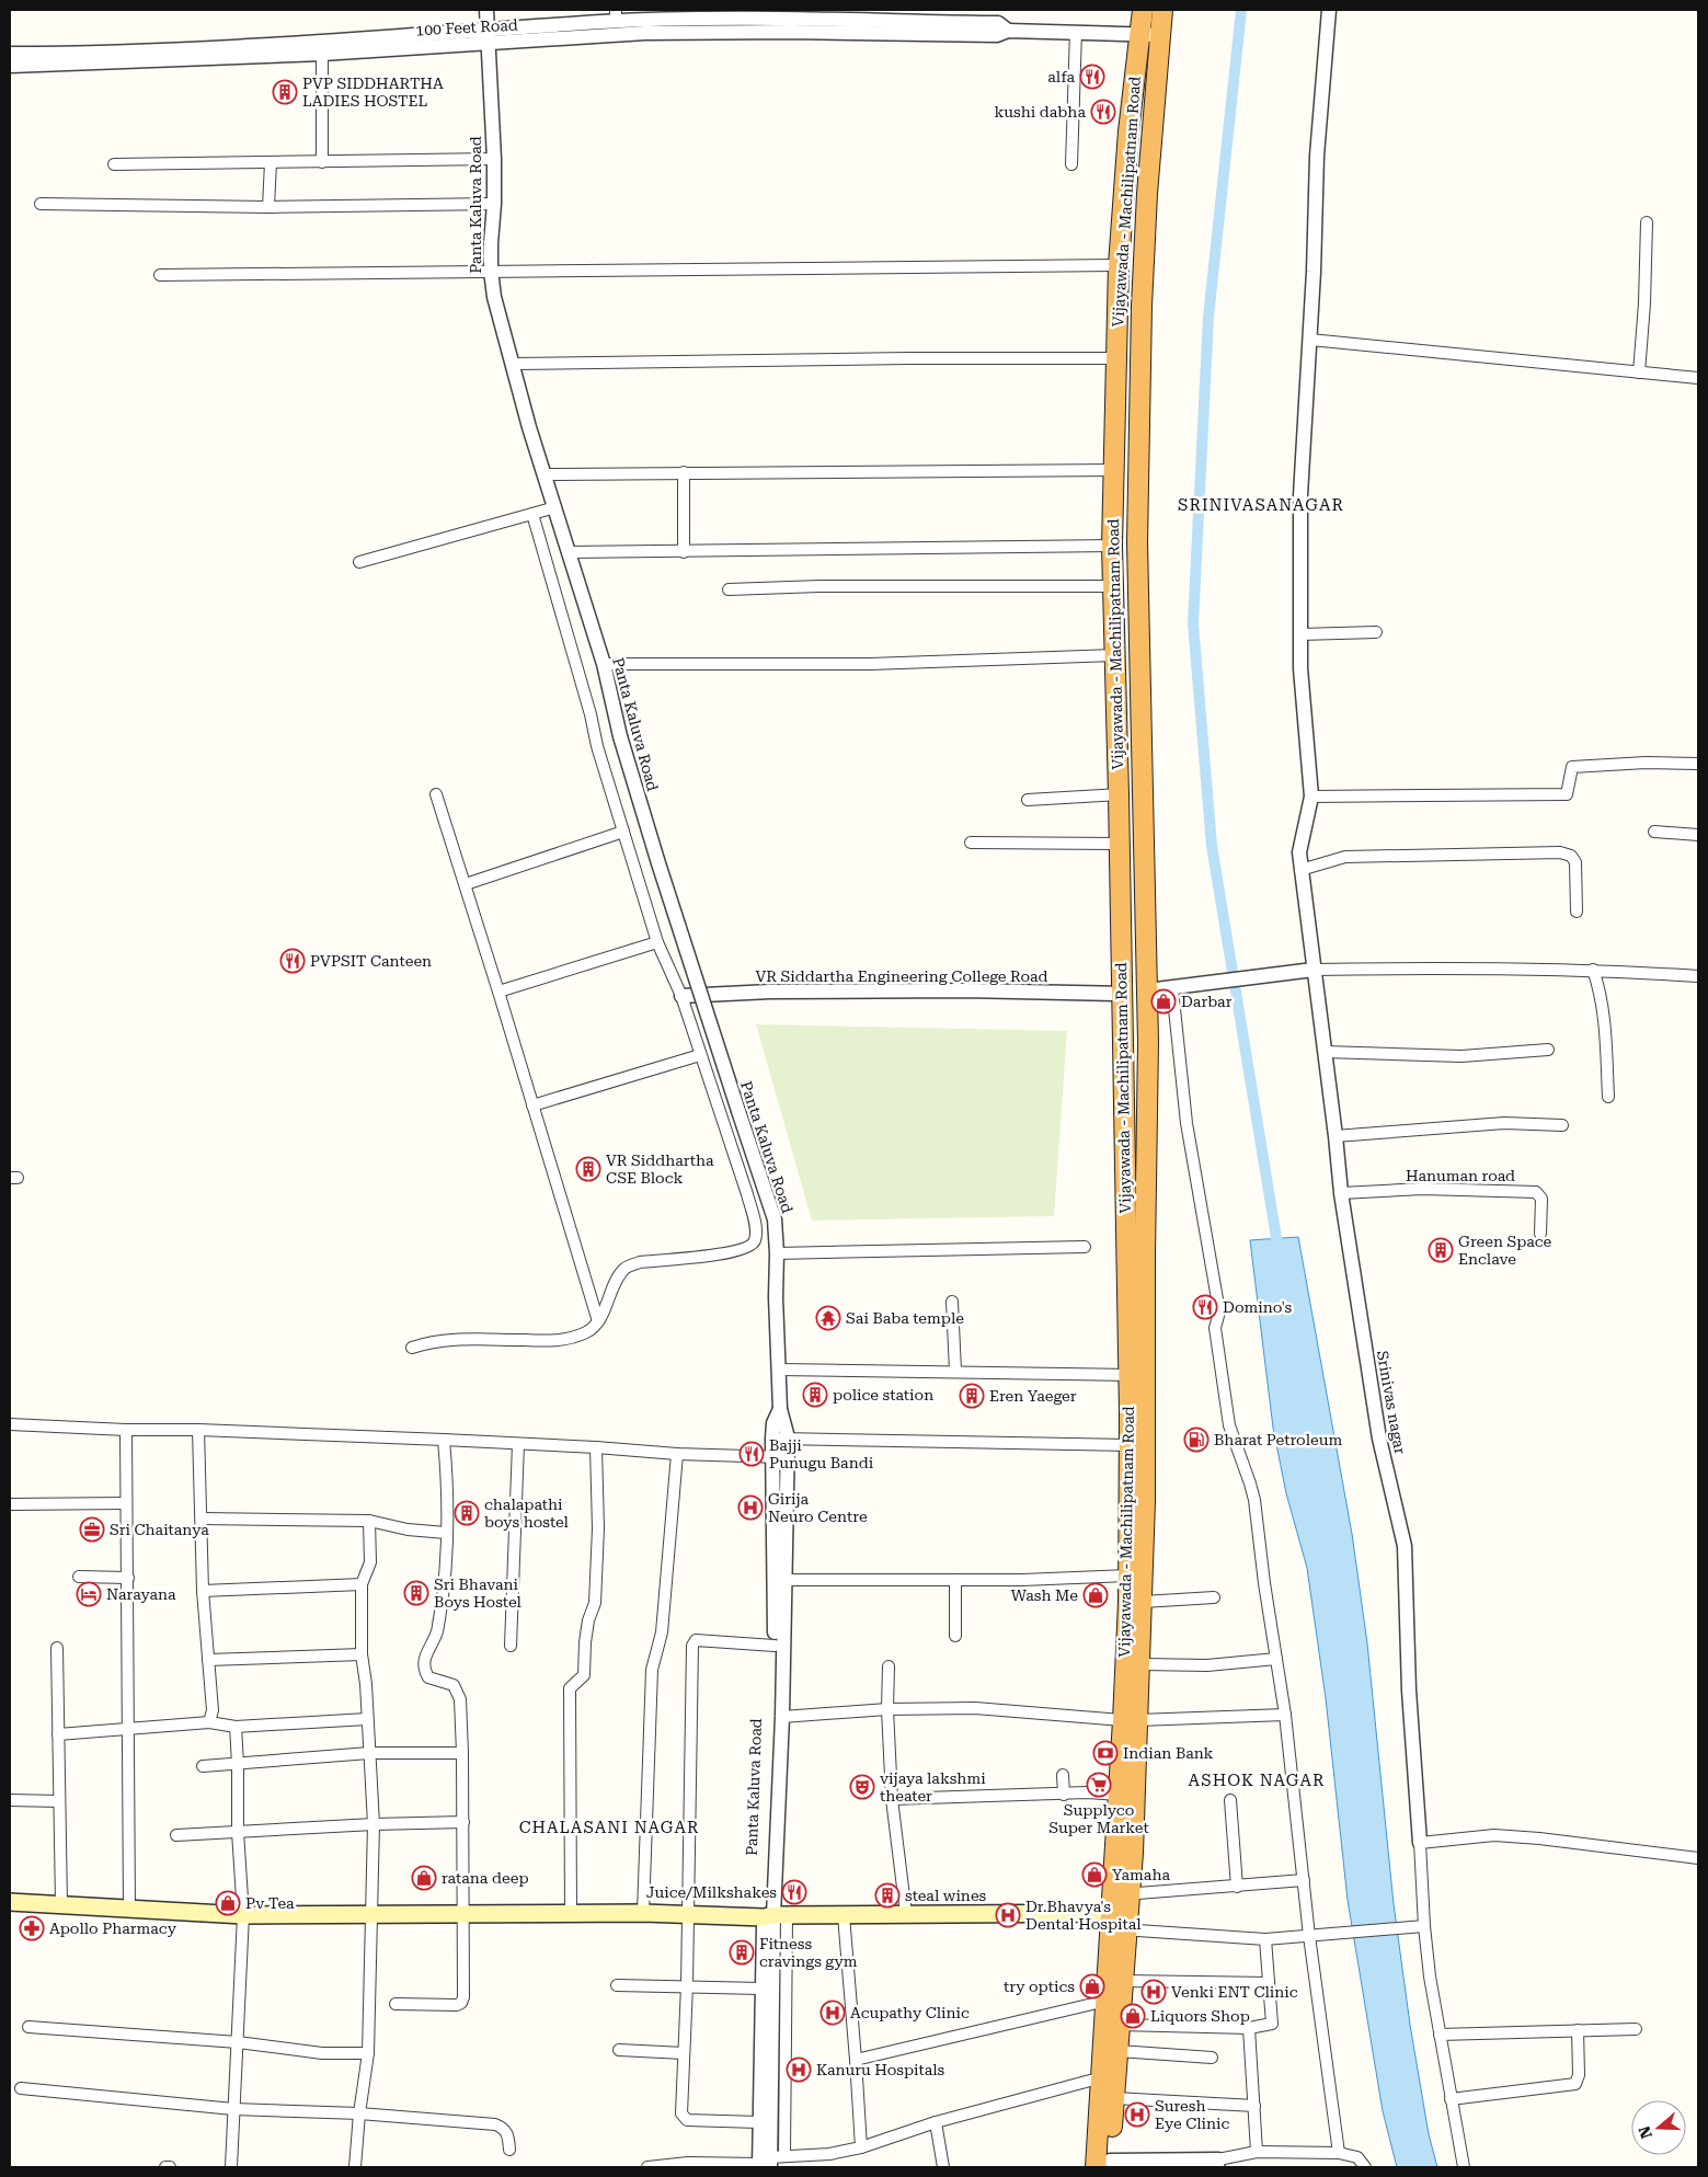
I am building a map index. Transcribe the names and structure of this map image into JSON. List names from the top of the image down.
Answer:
{
  "streets": {
    "highway": ["Vijayawada - Machilipatnam Road"],
    "street": [
      "100 Feet Road",
      "Panta Kaluva Road",
      "VR Siddartha Engineering College Road",
      "Hanuman road",
      "Srinivas nagar"
    ]
  },
  "crossings": [
    ["100 Feet Road", "Panta Kaluva Road"],
    ["Vijayawada - Machilipatnam Road", "VR Siddartha Engineering College Road"],
    ["Hanuman road", "Srinivas nagar"]
  ],
  "districts": ["SRINIVASANAGAR", "ASHOK NAGAR", "CHALASANI NAGAR"],
  "places": {
    "restaurant": [
      "alfa",
      "kushi dabha",
      "PVPSIT Canteen",
      "Domino's",
      "Bajji Punugu Bandi",
      "Juice/Milkshakes"
    ],
    "building": [
      "PVP SIDDHARTHA LADIES HOSTEL",
      "VR Siddhartha CSE Block",
      "Green Space Enclave",
      "police station",
      "Eren Yaeger",
      "chalapathi boys hostel",
      "Sri Bhavani Boys Hostel",
      "steal wines",
      "Fitness cravings gym"
    ],
    "shop": [
      "Darbar",
      "Wash Me",
      "Yamaha",
      "ratana deep",
      "Pv Tea",
      "try optics",
      "Liquors Shop"
    ],
    "temple": ["Sai Baba temple"],
    "fuel station": ["Bharat Petroleum"],
    "hospital": [
      "Girija Neuro Centre",
      "Dr.Bhavya's Dental Hospital",
      "Venki ENT Clinic",
      "Acupathy Clinic",
      "Kanuru Hospitals",
      "Suresh Eye Clinic"
    ],
    "office": ["Sri Chaitanya"],
    "hotel": ["Narayana"],
    "bank": ["Indian Bank"],
    "supermarket": ["Supplyco Super Market"],
    "theatre": ["vijaya lakshmi theater"],
    "pharmacy": ["Apollo Pharmacy"]
  },
  "north": "left"
}
